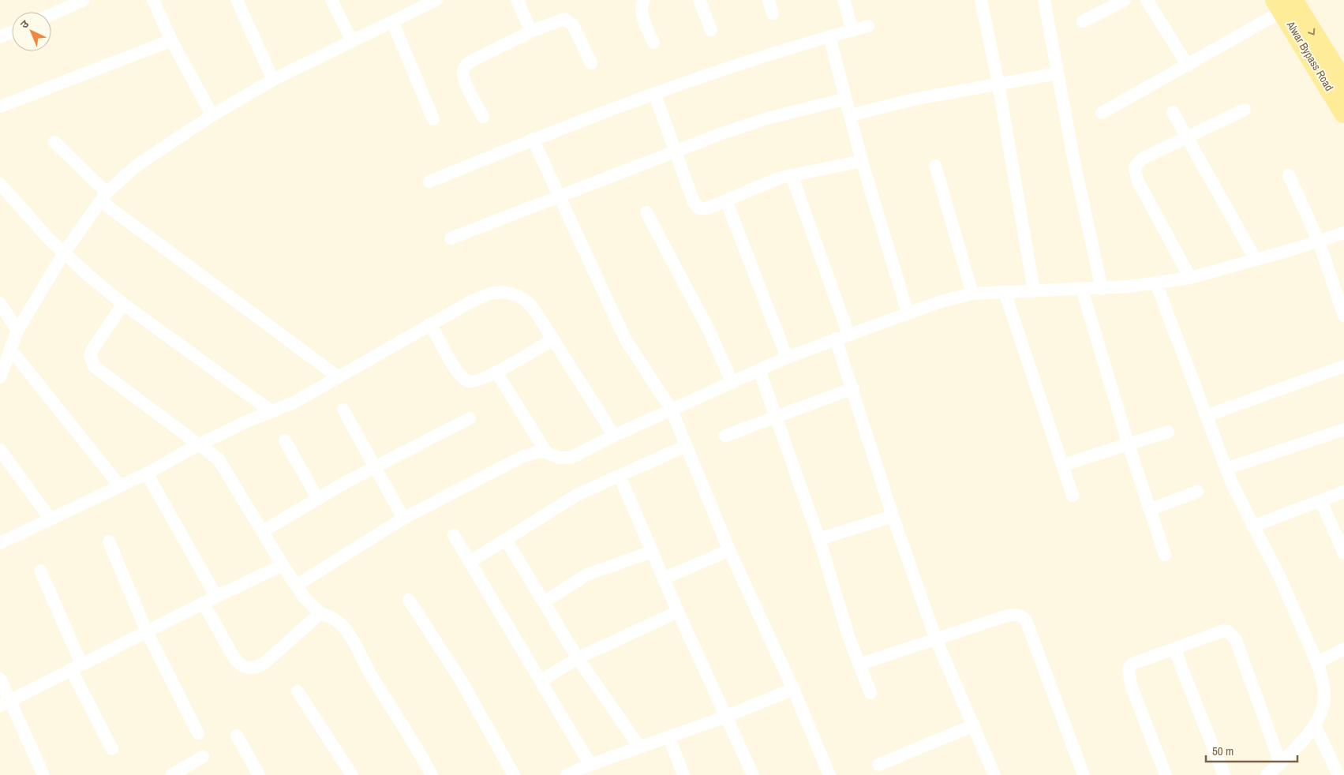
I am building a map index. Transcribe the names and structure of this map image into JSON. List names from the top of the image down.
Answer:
{
  "streets": {
    "main road": ["Alwar Bypass Road"]
  },
  "scale_bar": "50 m",
  "north": "top left"
}
